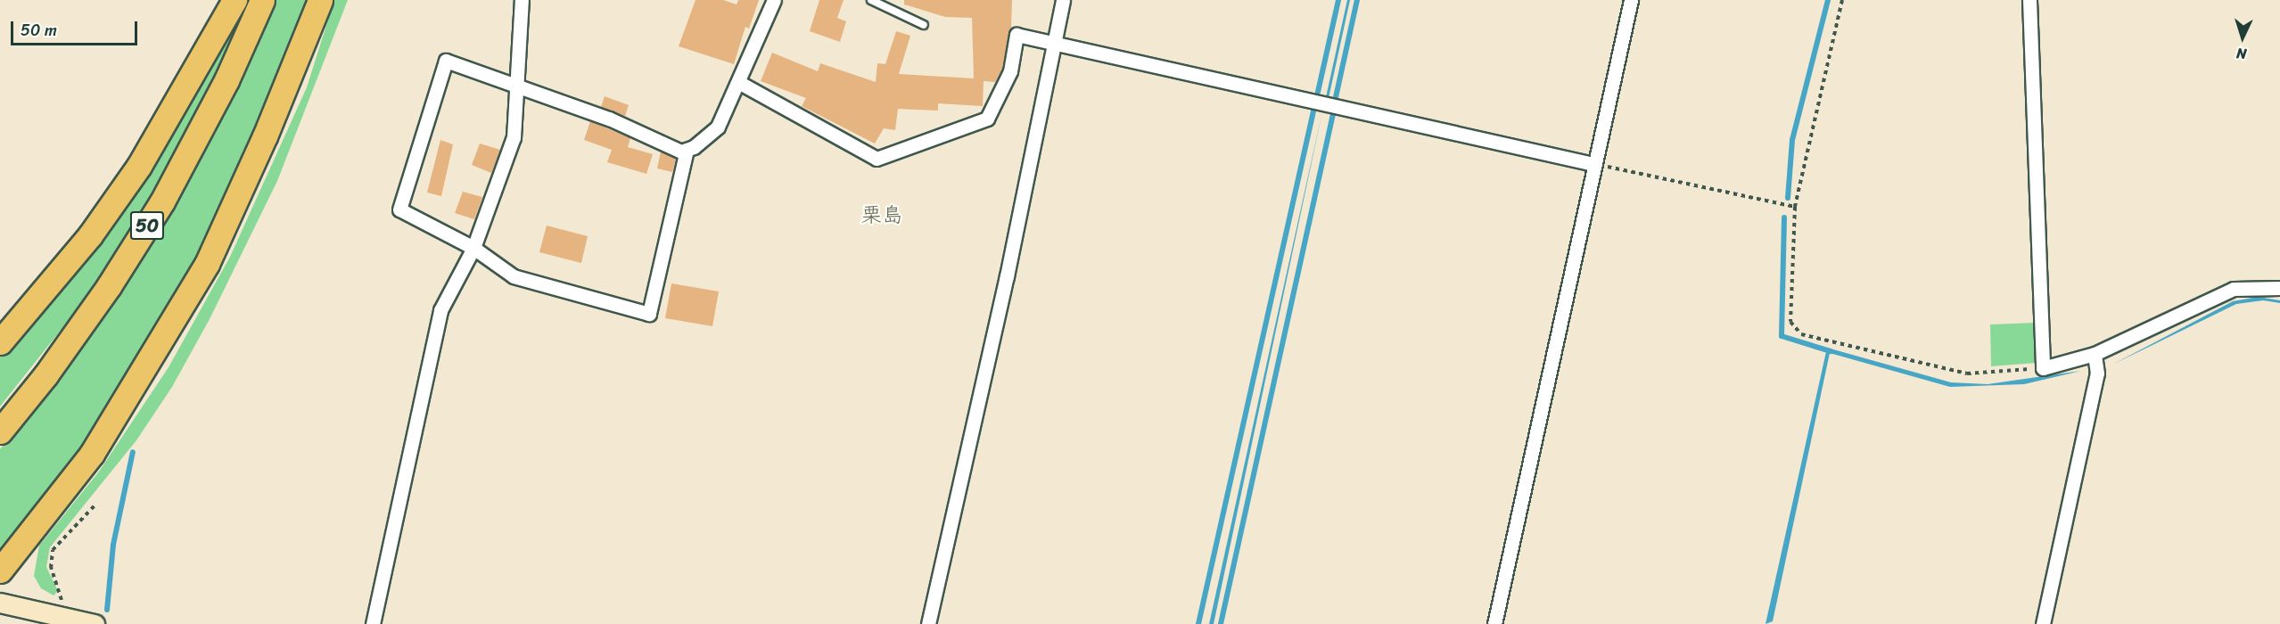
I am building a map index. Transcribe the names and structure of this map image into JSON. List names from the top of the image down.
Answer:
{
  "streets": {
    "highway": ["50"]
  },
  "districts": ["栗島"],
  "scale_bar": "50 m",
  "north": "bottom"
}
